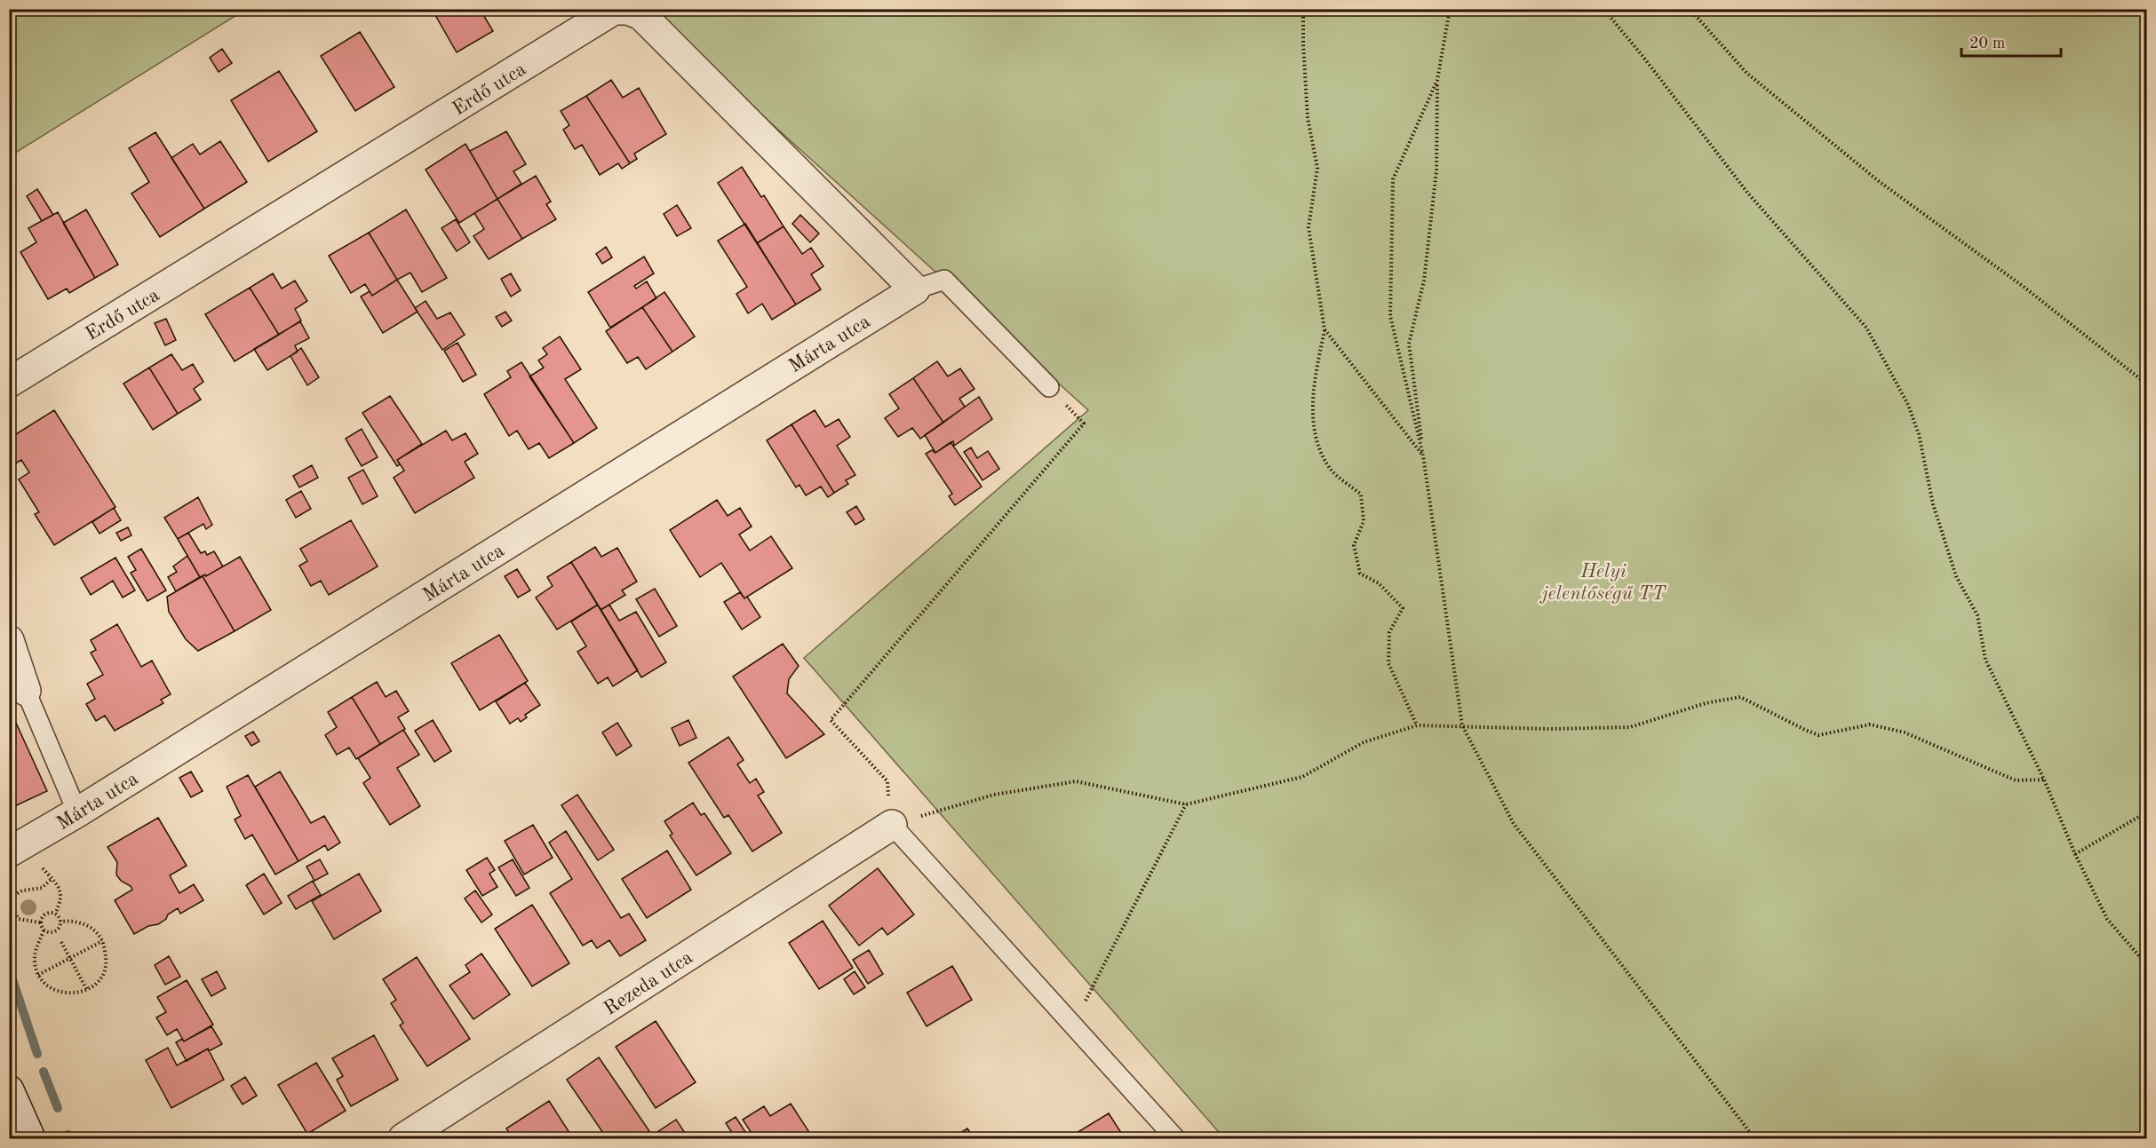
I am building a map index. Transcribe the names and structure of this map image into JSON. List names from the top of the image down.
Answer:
{
  "streets": {
    "street": ["Erdő utca", "Márta utca", "Rezeda utca"]
  },
  "crossings": [
    ["Erdő utca", "Márta utca"]
  ],
  "parks": ["Helyi jelentőségű TT"],
  "scale_bar": "20 m"
}
